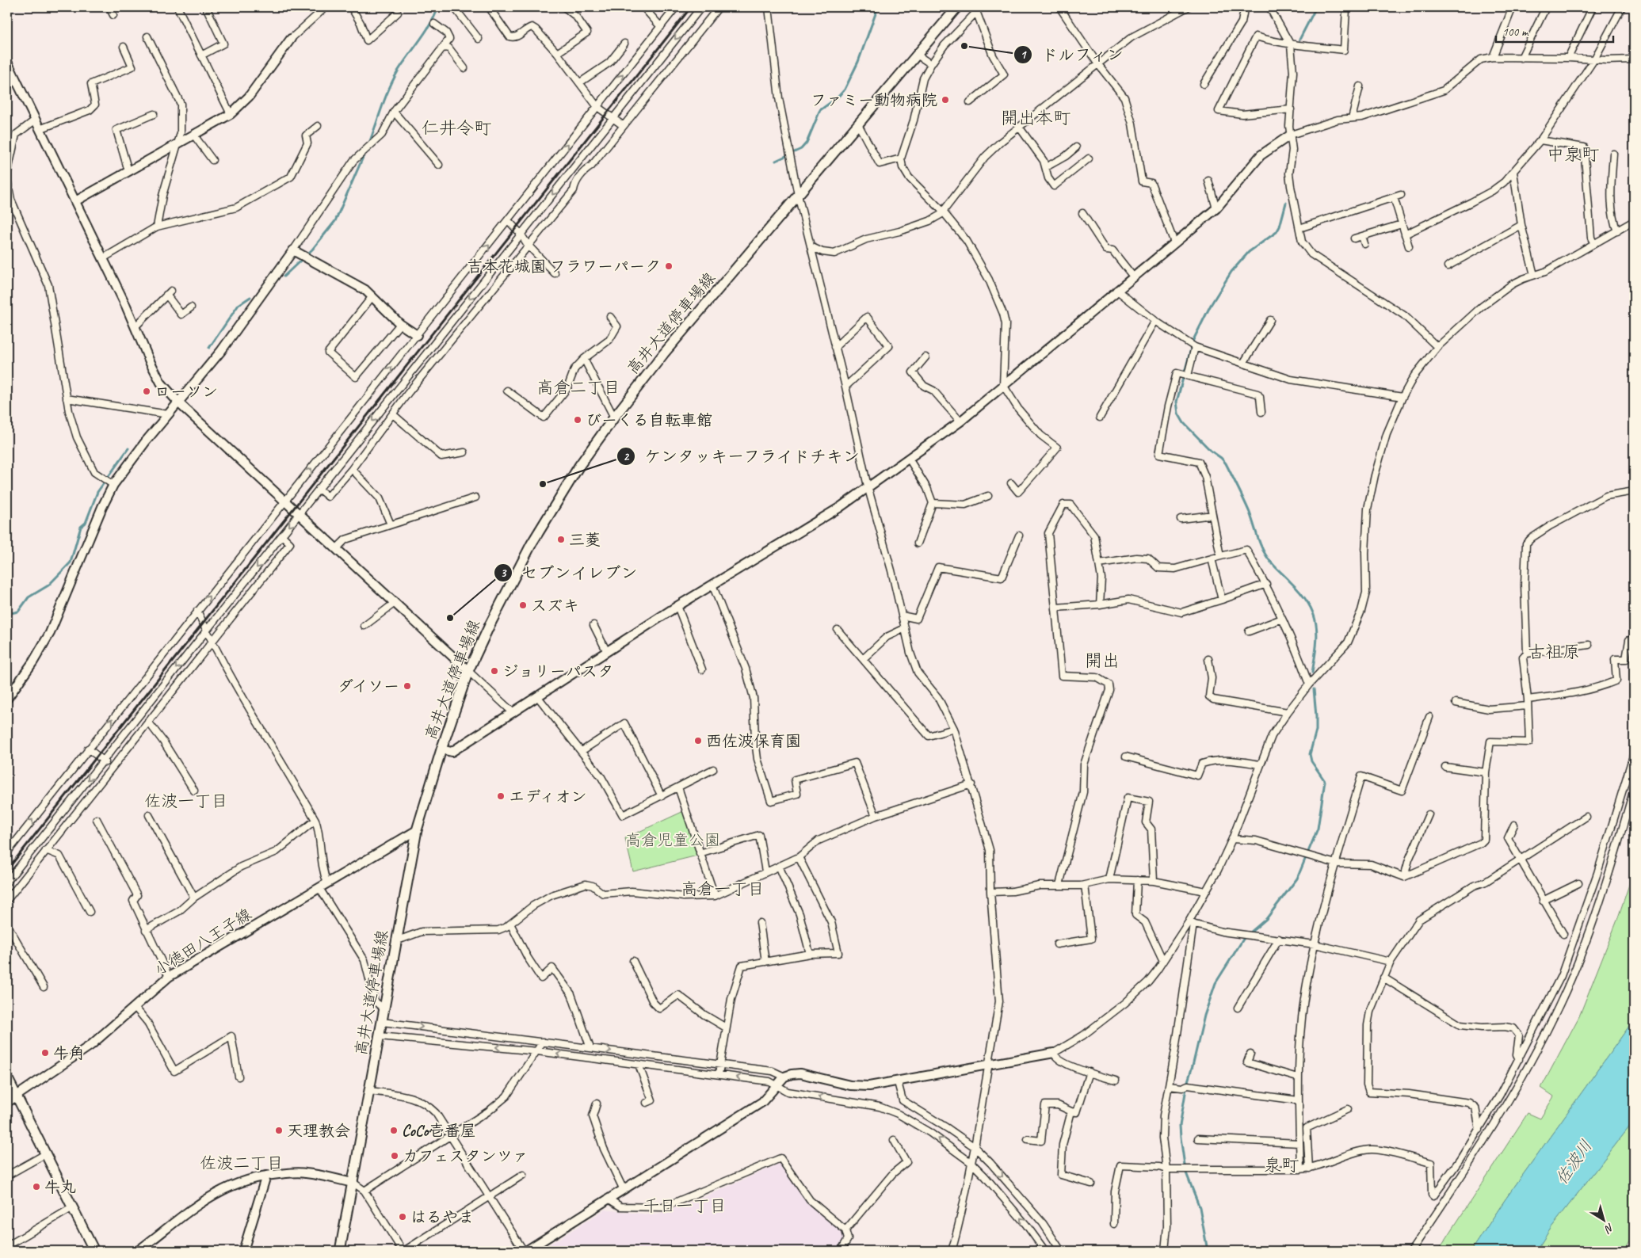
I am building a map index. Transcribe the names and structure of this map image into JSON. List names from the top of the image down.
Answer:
{
  "streets": {
    "main road": ["高井大道停車場線"],
    "street": ["小徳田八王子線"]
  },
  "crossings": [
    ["高井大道停車場線", "小徳田八王子線"]
  ],
  "districts": [
    "開出本町",
    "仁井令町",
    "中泉町",
    "高倉二丁目",
    "古祖原",
    "開出",
    "佐波一丁目",
    "高倉一丁目",
    "佐波二丁目",
    "泉町",
    "千日一丁目"
  ],
  "water": ["佐波川"],
  "parks": ["高倉児童公園"],
  "places": [
    "ドルフィン",
    "ファミー動物病院",
    "吉本花城園 フラワーパーク",
    "ローソン",
    "びーくる自転車館",
    "ケンタッキーフライドチキン",
    "三菱",
    "スズキ",
    "セブンイレブン",
    "ジョリーパスタ",
    "ダイソー",
    "西佐波保育園",
    "エディオン",
    "牛角",
    "天理教会",
    "CoCo壱番屋",
    "カフェスタンツァ",
    "牛丸",
    "はるやま"
  ],
  "scale_bar": "100 m",
  "north": "bottom right"
}
